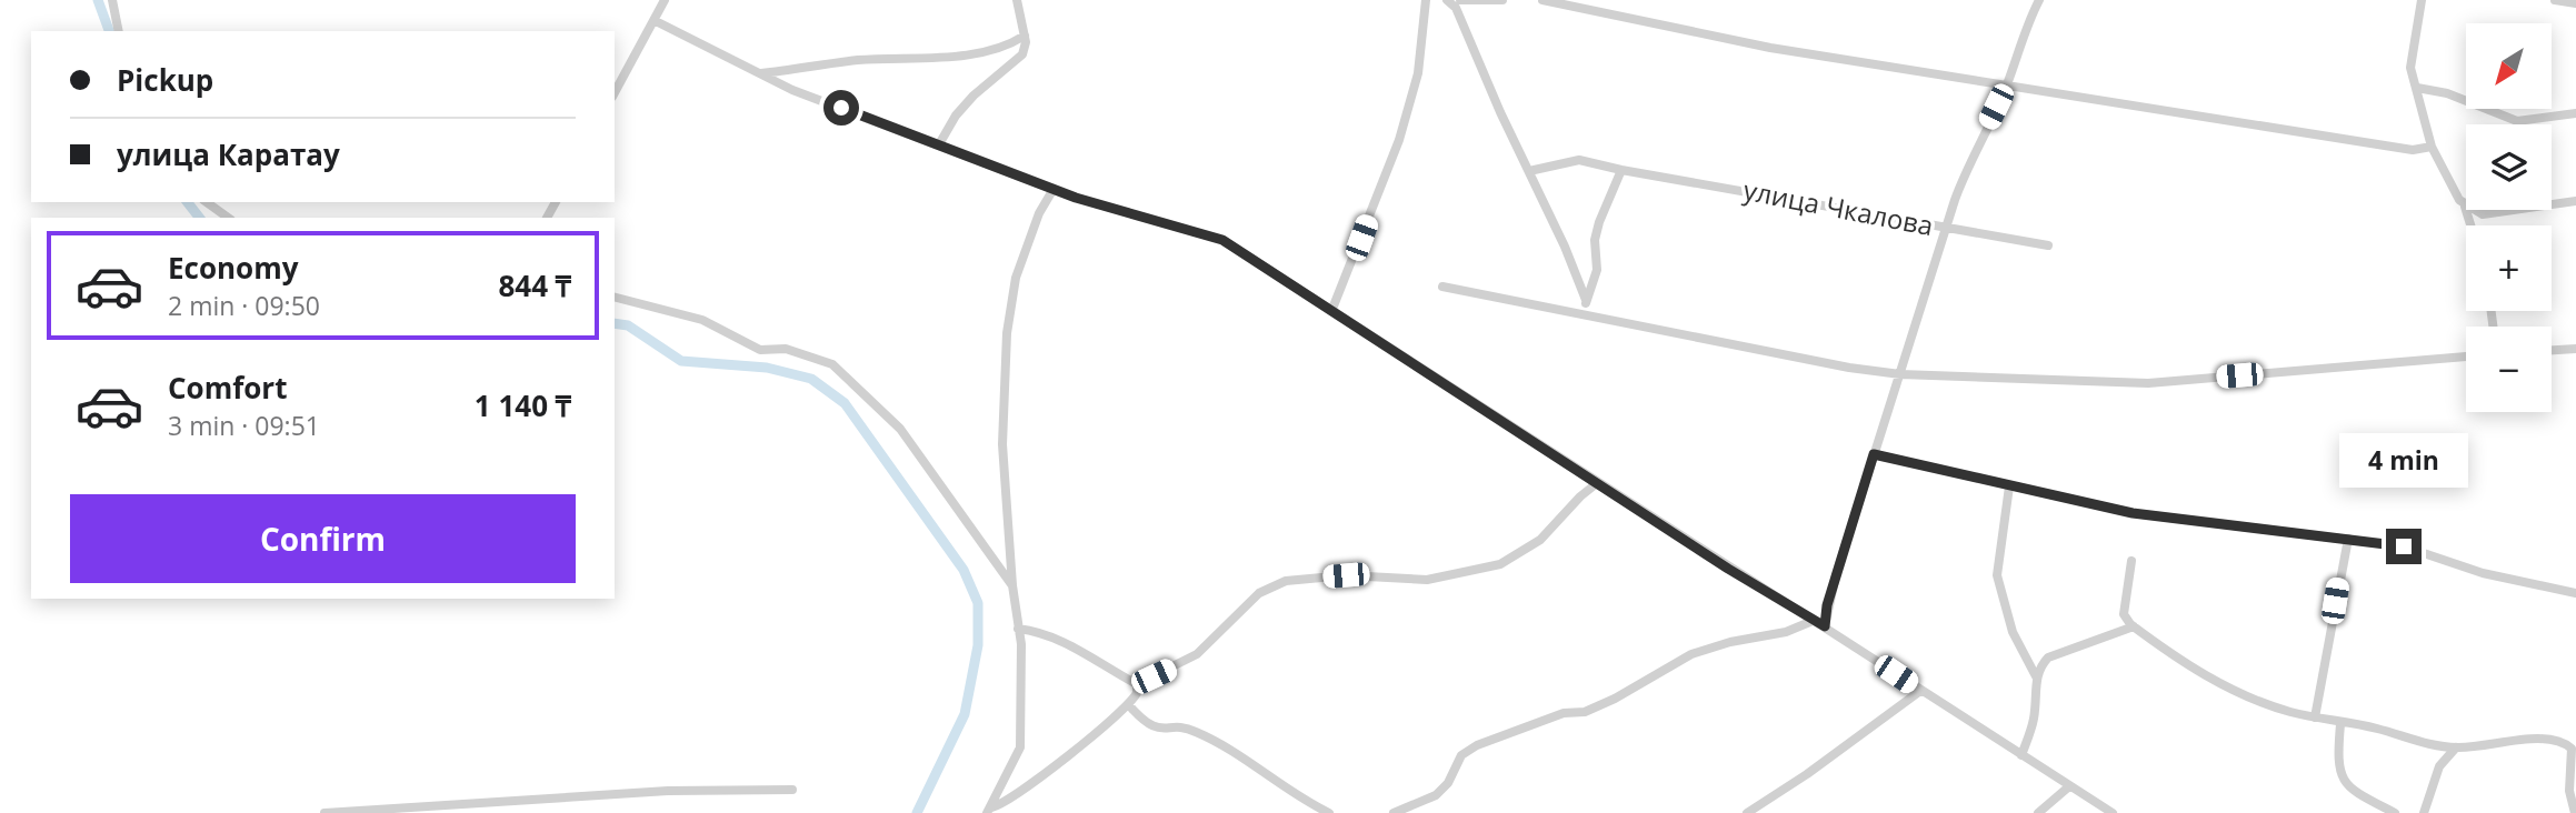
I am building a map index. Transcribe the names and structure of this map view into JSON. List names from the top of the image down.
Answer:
{
  "streets": {
    "street": ["улица Чкалова"]
  },
  "north": "bottom left",
  "page": {
    "map_buttons": ["+", "−"],
    "banner": ["Pickup", "улица Каратау"],
    "list": [
      {
        "name": "Economy",
        "note": "2 min · 09:50",
        "value": "844 ₸"
      },
      {
        "name": "Comfort",
        "note": "3 min · 09:51",
        "value": "1 140 ₸"
      }
    ],
    "bubble": "4 min",
    "buttons": "Confirm"
  }
}
